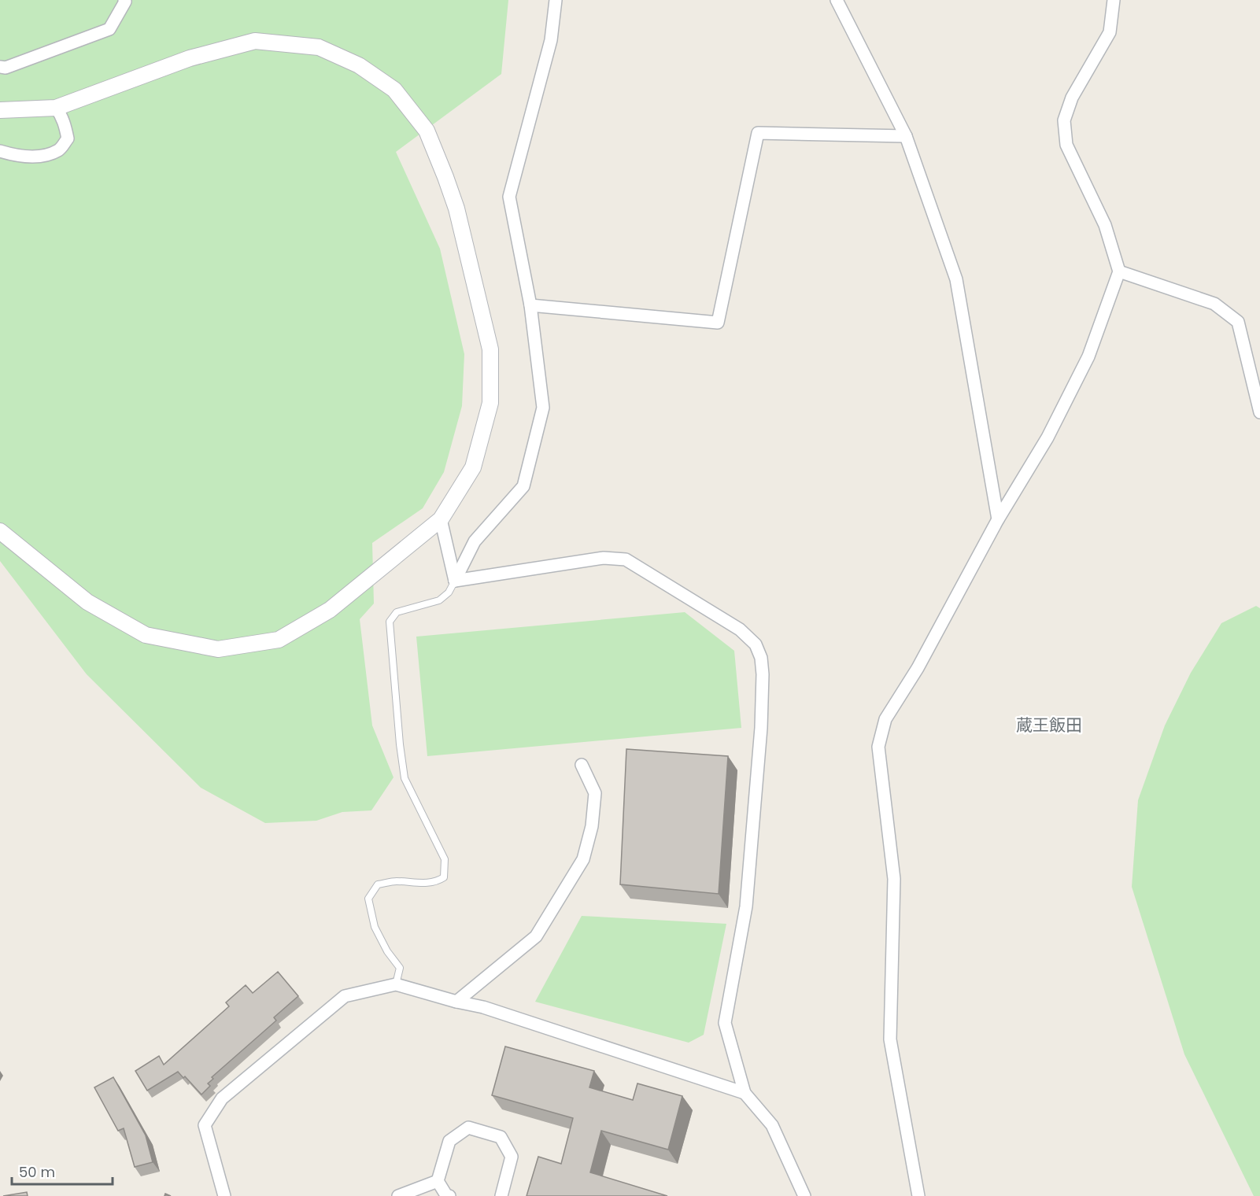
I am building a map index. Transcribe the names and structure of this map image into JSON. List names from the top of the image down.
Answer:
{
  "districts": ["蔵王飯田"],
  "scale_bar": "50 m"
}
